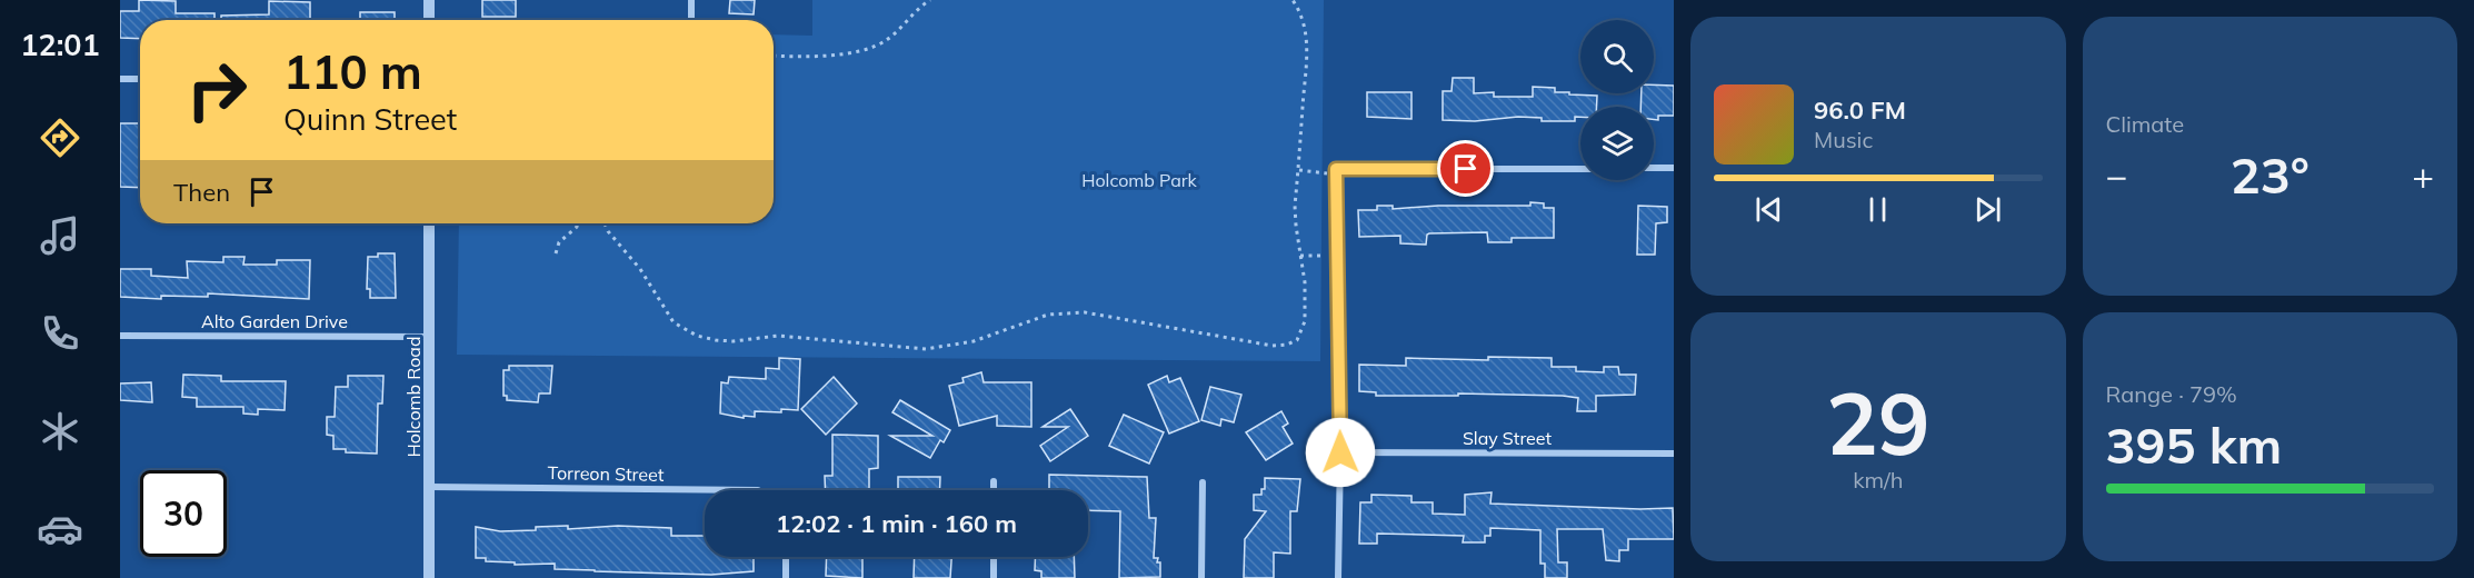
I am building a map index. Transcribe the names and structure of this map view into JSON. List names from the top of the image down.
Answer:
{
  "streets": {
    "street": [
      "Alto Garden Drive",
      "Holcomb Road",
      "Slay Street",
      "Torreon Street"
    ]
  },
  "crossings": [
    ["Alto Garden Drive", "Holcomb Road"],
    ["Holcomb Road", "Torreon Street"]
  ],
  "parks": ["Holcomb Park"],
  "page": {
    "tabs": "12:01",
    "tile": [
      "Climate",
      ["29", "km/h"],
      ["Range · 79%", "395 km"]
    ],
    "turn": ["110 m", "Quinn Street"],
    "song": ["96.0 FM", "Music"],
    "heat": ["−", "23°", "+"],
    "then": "Then",
    "limit": "30",
    "trip": "12:02 · 1 min · 160 m"
  }
}
